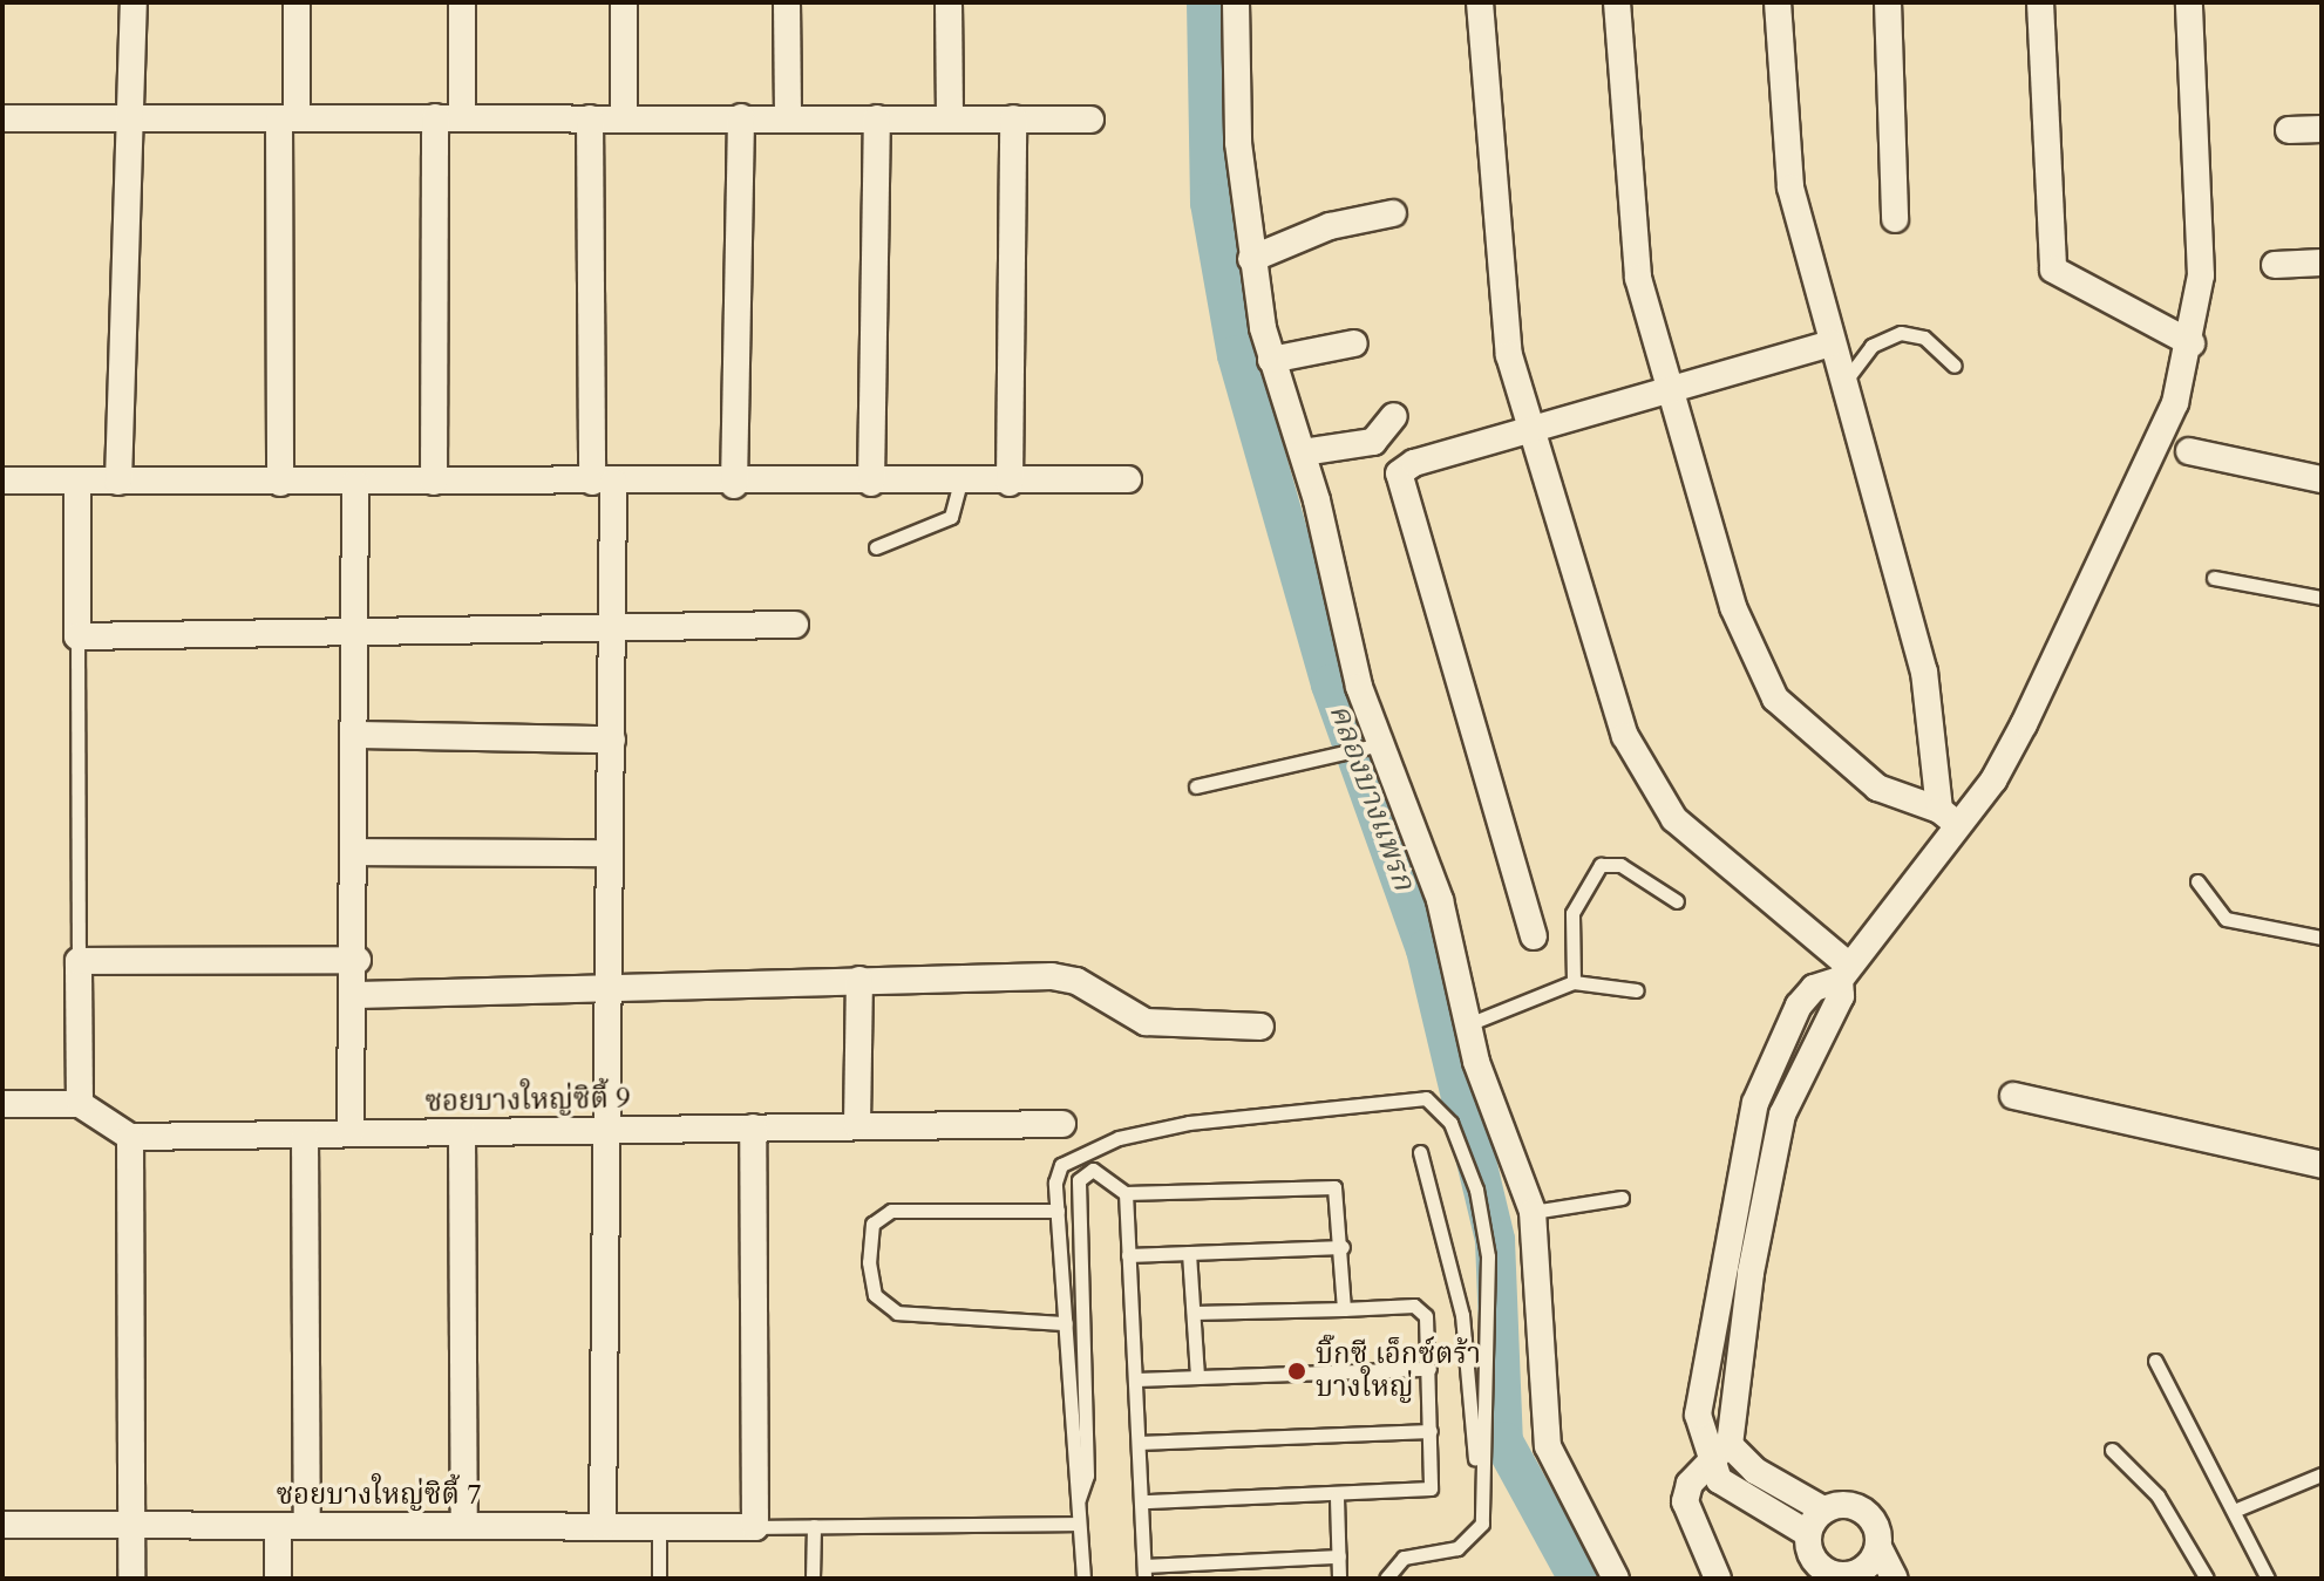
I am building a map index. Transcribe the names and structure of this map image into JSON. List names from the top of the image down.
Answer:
{
  "streets": {
    "street": ["ซอยบางใหญ่ซิตี้ 9", "ซอยบางใหญ่ซิตี้ 7"]
  },
  "water": ["คลองบางแพรก"],
  "places": ["บิ๊กซี เอ็กซ์ตร้า บางใหญ่"]
}
